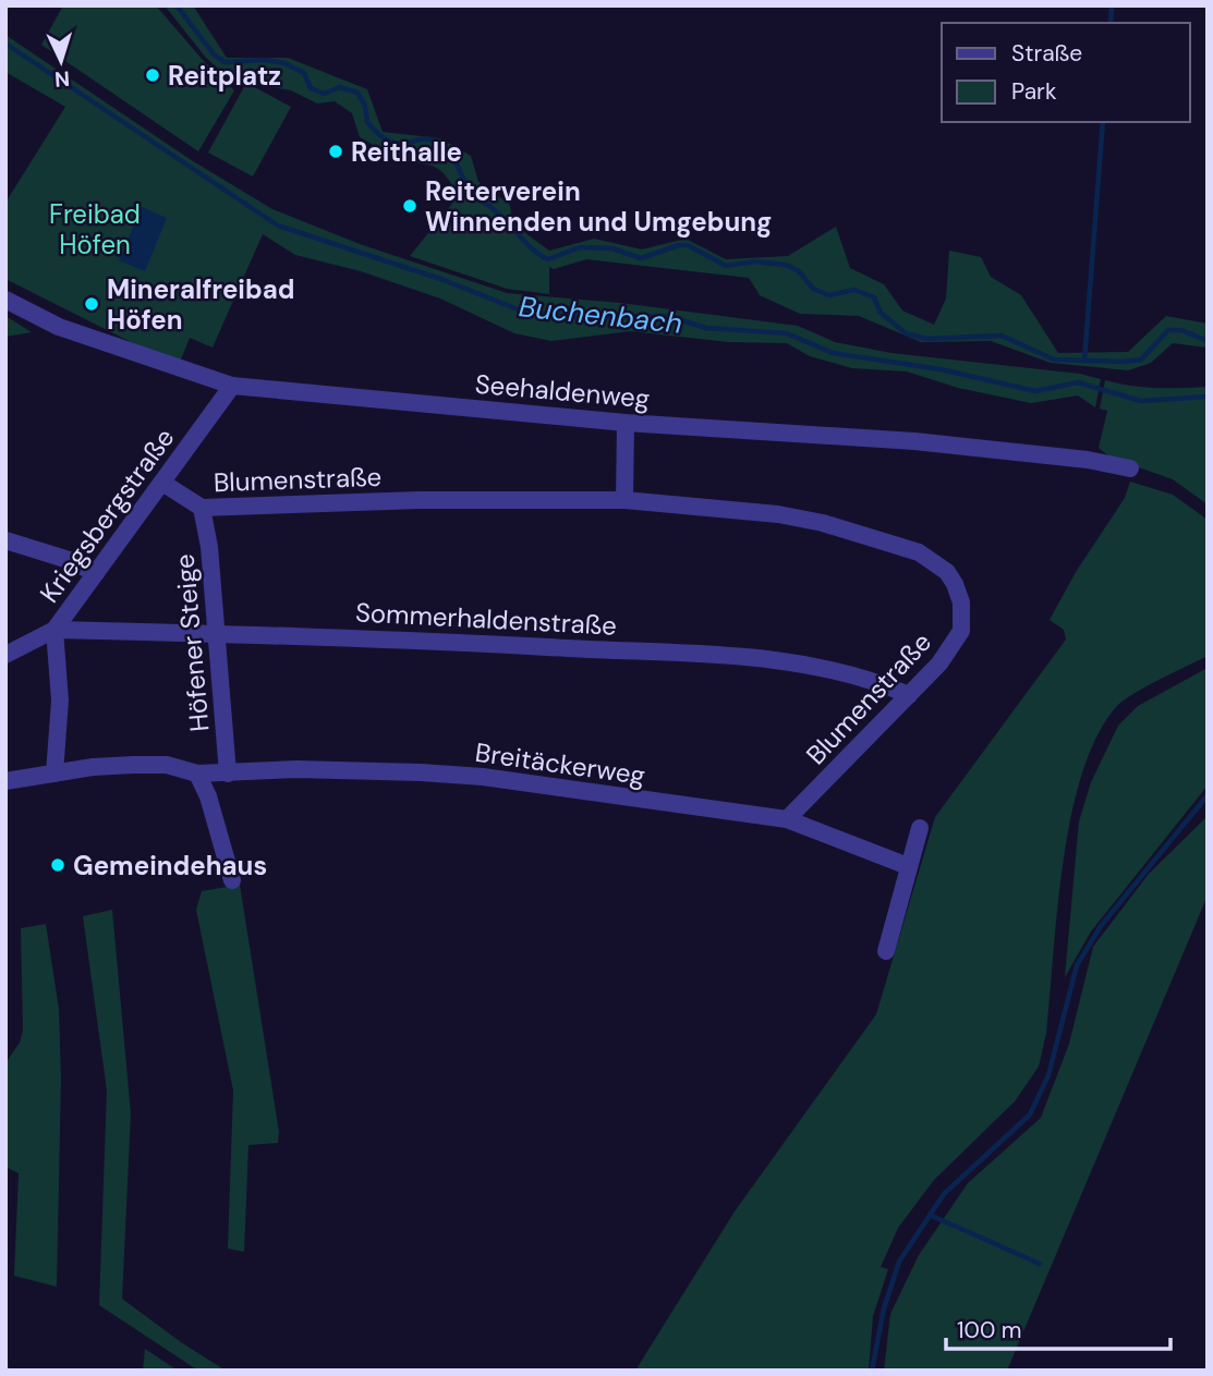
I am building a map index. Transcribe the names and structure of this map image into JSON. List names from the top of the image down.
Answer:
{
  "streets": {
    "street": [
      "Seehaldenweg",
      "Blumenstraße",
      "Kriegsbergstraße",
      "Sommerhaldenstraße",
      "Höfener Steige",
      "Breitäckerweg"
    ]
  },
  "crossings": [
    ["Seehaldenweg", "Kriegsbergstraße"],
    ["Blumenstraße", "Kriegsbergstraße"],
    ["Blumenstraße", "Sommerhaldenstraße"],
    ["Blumenstraße", "Höfener Steige"],
    ["Blumenstraße", "Breitäckerweg"],
    ["Kriegsbergstraße", "Sommerhaldenstraße"],
    ["Sommerhaldenstraße", "Höfener Steige"],
    ["Höfener Steige", "Breitäckerweg"]
  ],
  "water": ["Buchenbach"],
  "parks": ["Freibad Höfen"],
  "places": [
    "Reitplatz",
    "Reithalle",
    "Reiterverein Winnenden und Umgebung",
    "Mineralfreibad Höfen",
    "Gemeindehaus"
  ],
  "legend": ["Straße", "Park"],
  "scale_bar": "100 m",
  "north": "bottom"
}
